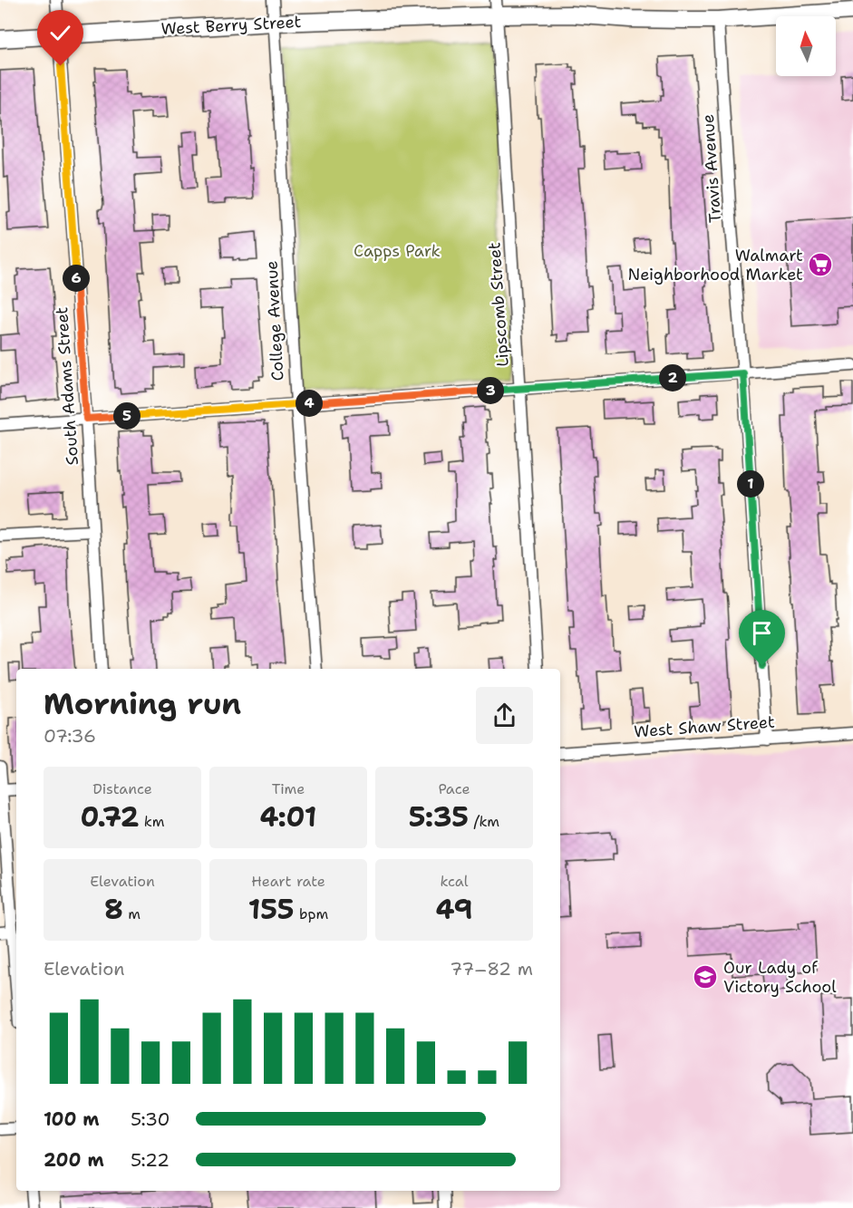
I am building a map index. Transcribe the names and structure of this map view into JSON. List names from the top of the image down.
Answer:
{
  "streets": {
    "main road": ["West Berry Street"],
    "street": [
      "Travis Avenue",
      "Lipscomb Street",
      "College Avenue",
      "South Adams Street",
      "West Shaw Street"
    ]
  },
  "crossings": [
    ["West Berry Street", "Travis Avenue"],
    ["West Berry Street", "Lipscomb Street"],
    ["West Berry Street", "College Avenue"],
    ["West Berry Street", "South Adams Street"],
    ["Travis Avenue", "West Shaw Street"]
  ],
  "parks": ["Capps Park"],
  "places": {
    "supermarket": ["Walmart Neighborhood Market"],
    "school or university": ["Our Lady of Victory School"]
  },
  "north": "top",
  "page": {
    "pins": [
      "6",
      "2",
      "3",
      "4",
      "5",
      "1"
    ],
    "heading": ["Morning run", "07:36"],
    "stats": [
      ["Distance", "0.72 km"],
      ["Time", "4:01"],
      ["Pace", "5:35 /km"],
      ["Elevation", "8 m"],
      ["Heart rate", "155 bpm"],
      ["kcal", "49"]
    ],
    "chart": ["Elevation", "77–82 m"],
    "list": [
      {
        "name": "100 m",
        "note": "5:30"
      },
      {
        "name": "200 m",
        "note": "5:22"
      }
    ]
  }
}
